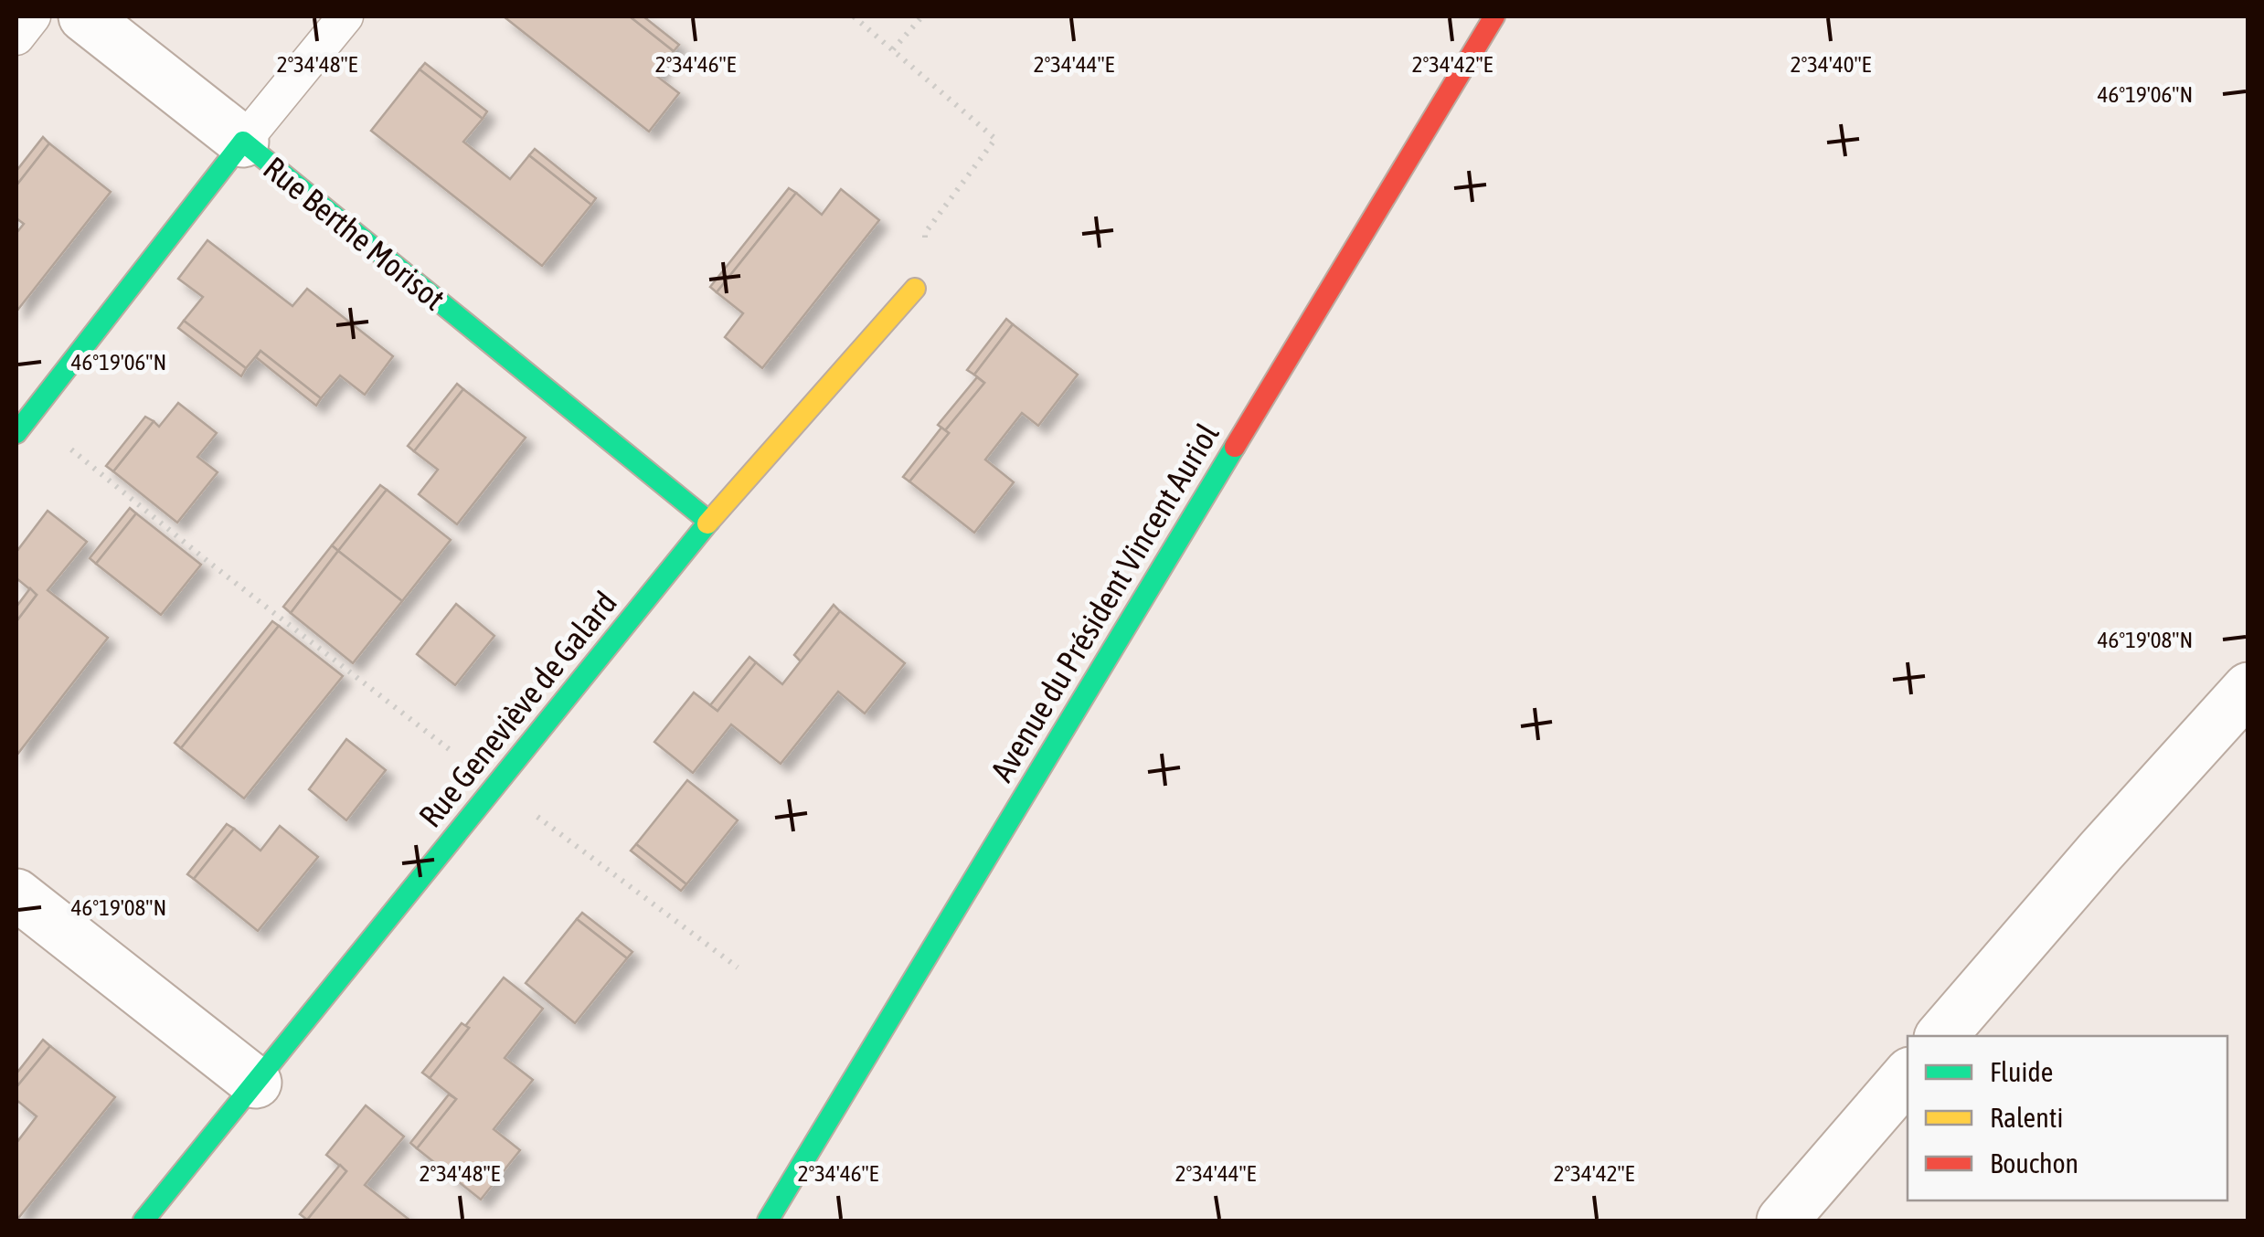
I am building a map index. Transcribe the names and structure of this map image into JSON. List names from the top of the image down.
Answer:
{
  "streets": {
    "street": ["Rue Berthe Morisot", "Avenue du Président Vincent Auriol", "Rue Geneviève de Galard"]
  },
  "crossings": [
    ["Rue Berthe Morisot", "Rue Geneviève de Galard"]
  ],
  "legend": ["Fluide", "Ralenti", "Bouchon"],
  "coordinates": [
    "2°34'48\"E",
    "2°34'46\"E",
    "2°34'44\"E",
    "2°34'42\"E",
    "2°34'40\"E",
    "46°19'06\"N",
    "46°19'08\"N"
  ]
}
